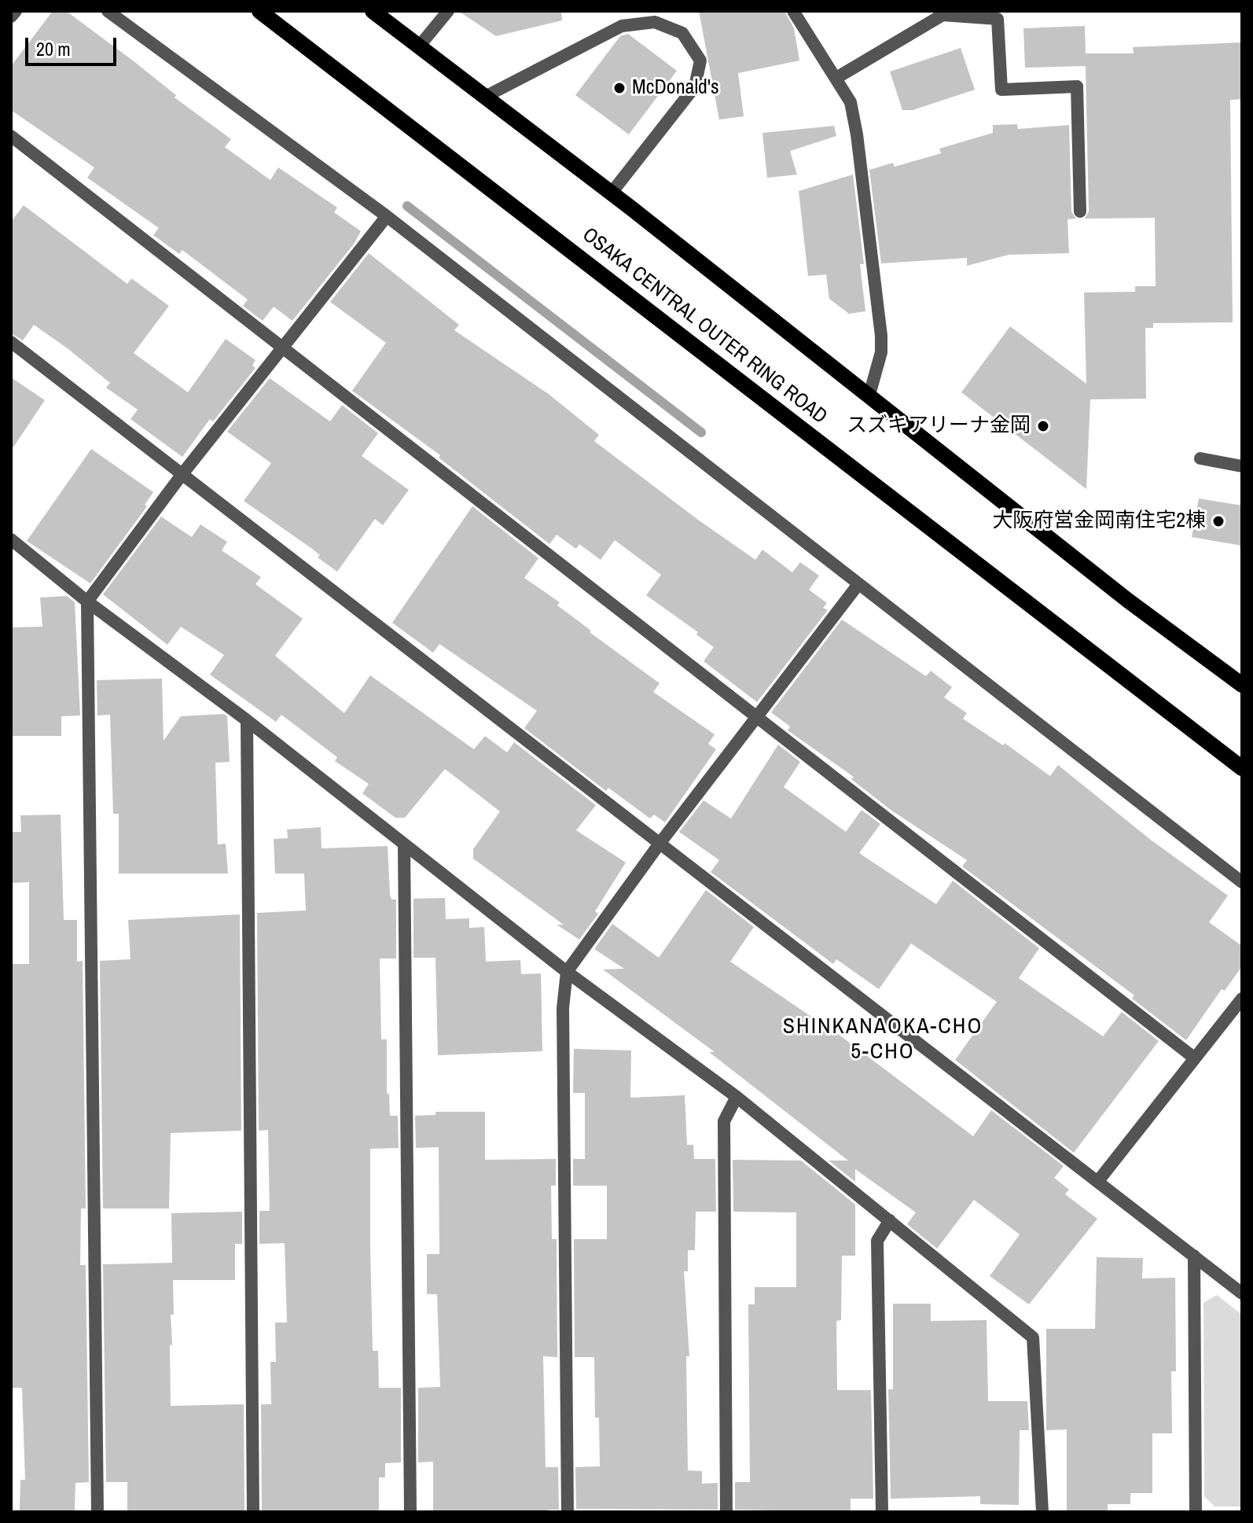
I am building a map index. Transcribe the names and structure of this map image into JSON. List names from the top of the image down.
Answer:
{
  "streets": {
    "main road": ["OSAKA CENTRAL OUTER RING ROAD"]
  },
  "districts": ["SHINKANAOKA-CHO 5-CHO"],
  "places": ["McDonald's", "スズキアリーナ金岡", "大阪府営金岡南住宅2棟"],
  "scale_bar": "20 m"
}
